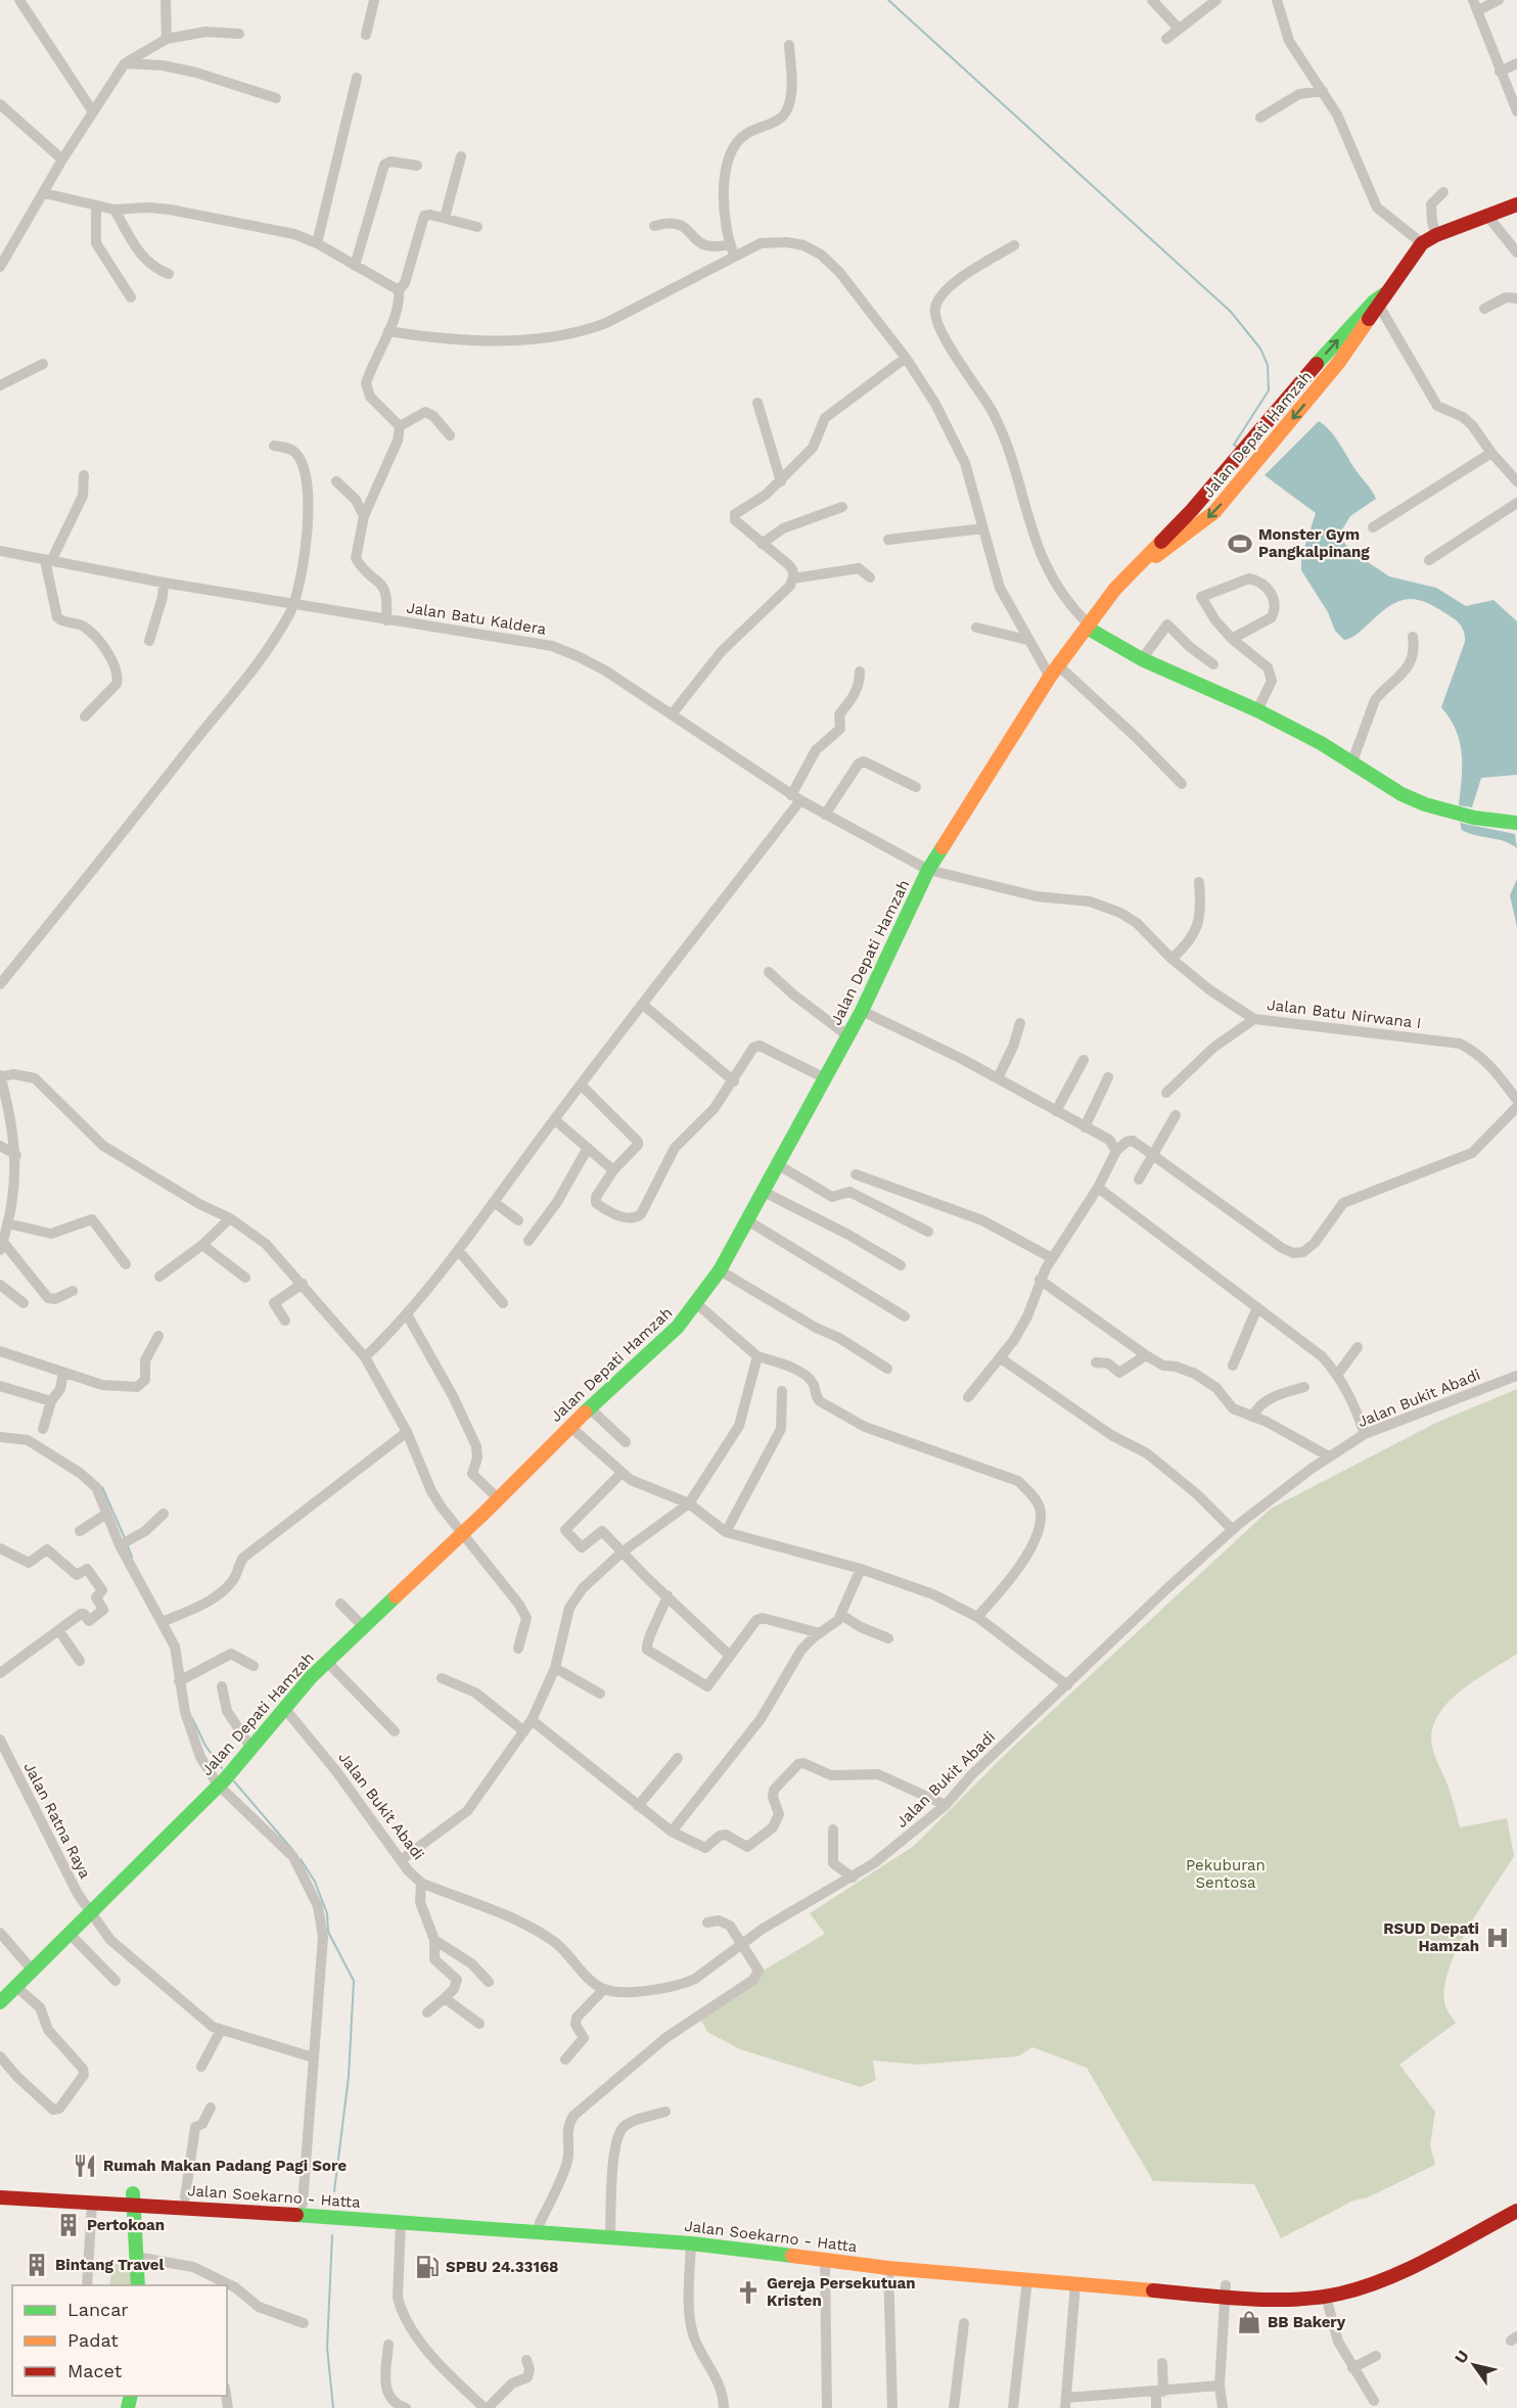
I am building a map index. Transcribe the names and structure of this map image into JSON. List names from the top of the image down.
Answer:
{
  "streets": {
    "main road": ["Jalan Depati Hamzah", "Jalan Soekarno - Hatta"],
    "street": [
      "Jalan Batu Kaldera",
      "Jalan Batu Nirwana I",
      "Jalan Bukit Abadi",
      "Jalan Ratna Raya"
    ]
  },
  "crossings": [
    ["Jalan Depati Hamzah", "Jalan Batu Kaldera"],
    ["Jalan Depati Hamzah", "Jalan Batu Nirwana I"],
    ["Jalan Depati Hamzah", "Jalan Bukit Abadi"],
    ["Jalan Depati Hamzah", "Jalan Ratna Raya"],
    ["Jalan Batu Kaldera", "Jalan Batu Nirwana I"]
  ],
  "parks": ["Pekuburan Sentosa"],
  "places": {
    "sports": ["Monster Gym Pangkalpinang"],
    "hospital": ["RSUD Depati Hamzah"],
    "restaurant": ["Rumah Makan Padang Pagi Sore"],
    "building": ["Pertokoan", "Bintang Travel"],
    "fuel station": ["SPBU 24.33168"],
    "church": ["Gereja Persekutuan Kristen"],
    "shop": ["BB Bakery"]
  },
  "legend": ["Lancar", "Padat", "Macet"],
  "north": "top left"
}
